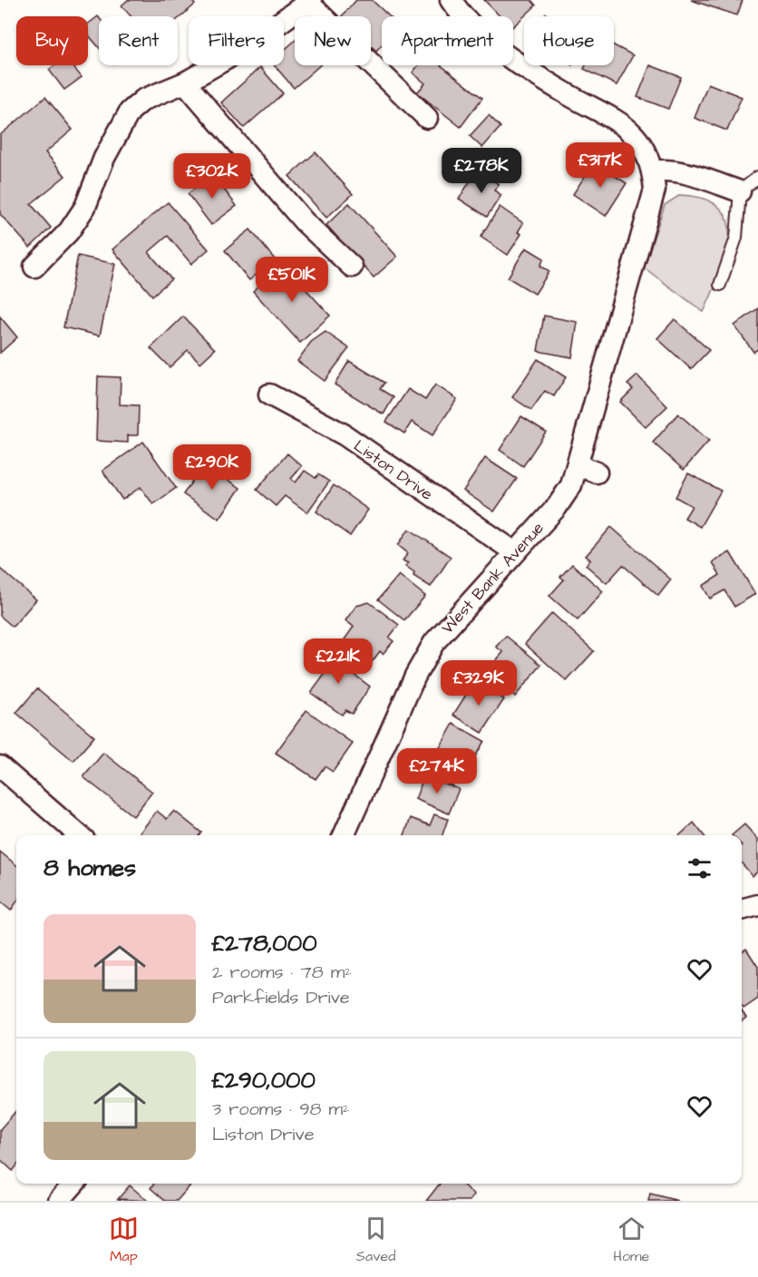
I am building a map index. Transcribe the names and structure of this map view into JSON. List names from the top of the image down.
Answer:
{
  "streets": {
    "street": ["Liston Drive", "West Bank Avenue"]
  },
  "crossings": [
    ["Liston Drive", "West Bank Avenue"]
  ],
  "page": {
    "chip": [
      "Buy",
      "Rent",
      "Filters",
      "New",
      "Apartment",
      "House"
    ],
    "price": [
      "£317K",
      "£278K",
      "£302K",
      "£501K",
      "£290K",
      "£221K",
      "£329K",
      "£274K"
    ],
    "heading": "8 homes",
    "list": [
      {
        "name": "£278,000",
        "note": "2 rooms · 78 m² · Parkfields Drive"
      },
      {
        "name": "£290,000",
        "note": "3 rooms · 98 m² · Liston Drive"
      }
    ],
    "tabs": ["Map", "Saved", "Home"]
  }
}
